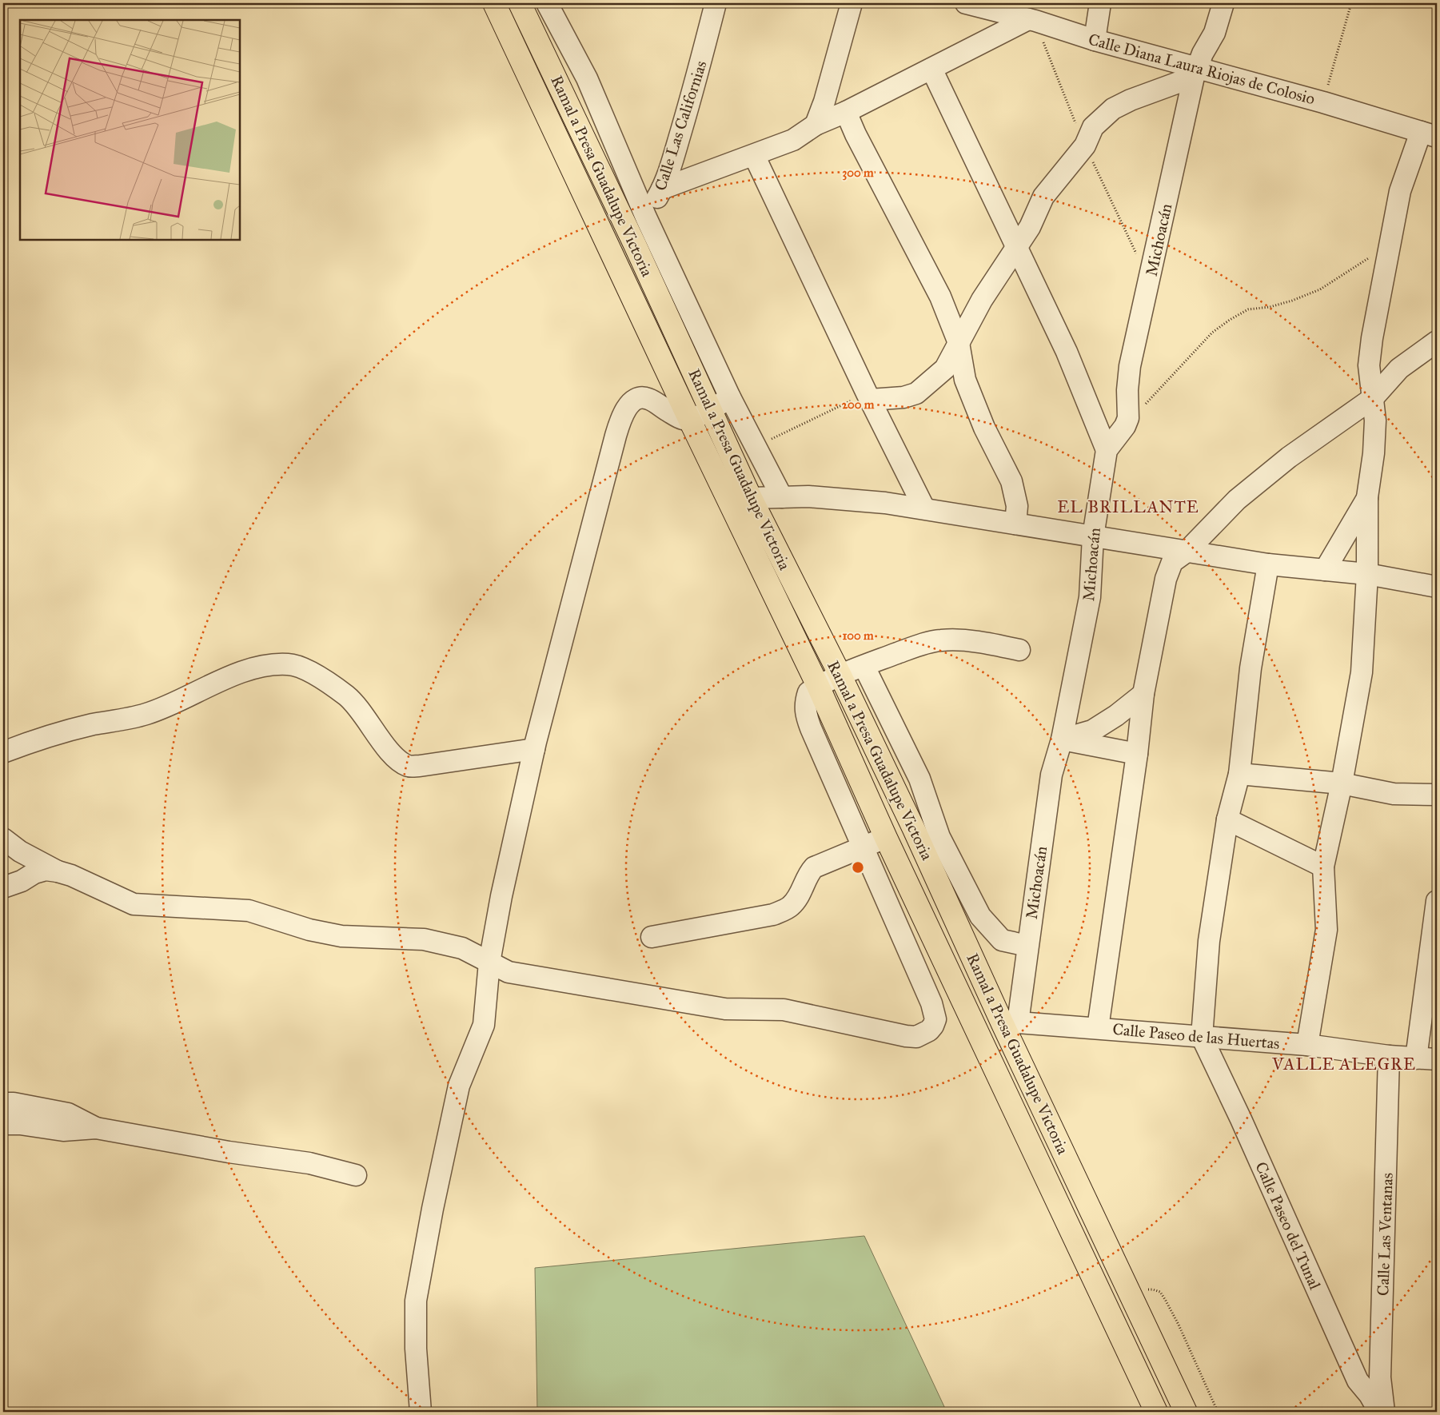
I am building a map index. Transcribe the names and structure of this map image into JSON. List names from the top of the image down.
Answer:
{
  "streets": {
    "main road": ["Ramal a Presa Guadalupe Victoria"],
    "street": [
      "Calle Diana Laura Riojas de Colosio",
      "Calle Las Californias",
      "Michoacán",
      "Calle Paseo de las Huertas",
      "Calle Paseo del Tunal",
      "Calle Las Ventanas"
    ]
  },
  "crossings": [
    ["Calle Diana Laura Riojas de Colosio", "Michoacán"],
    ["Calle Las Californias", "Ramal a Presa Guadalupe Victoria"],
    ["Ramal a Presa Guadalupe Victoria", "Michoacán"],
    ["Ramal a Presa Guadalupe Victoria", "Calle Paseo de las Huertas"],
    ["Michoacán", "Calle Paseo de las Huertas"],
    ["Calle Paseo de las Huertas", "Calle Paseo del Tunal"],
    ["Calle Paseo de las Huertas", "Calle Las Ventanas"]
  ],
  "districts": ["EL BRILLANTE", "VALLE ALEGRE"],
  "rings": ["300 m", "200 m", "100 m"]
}
